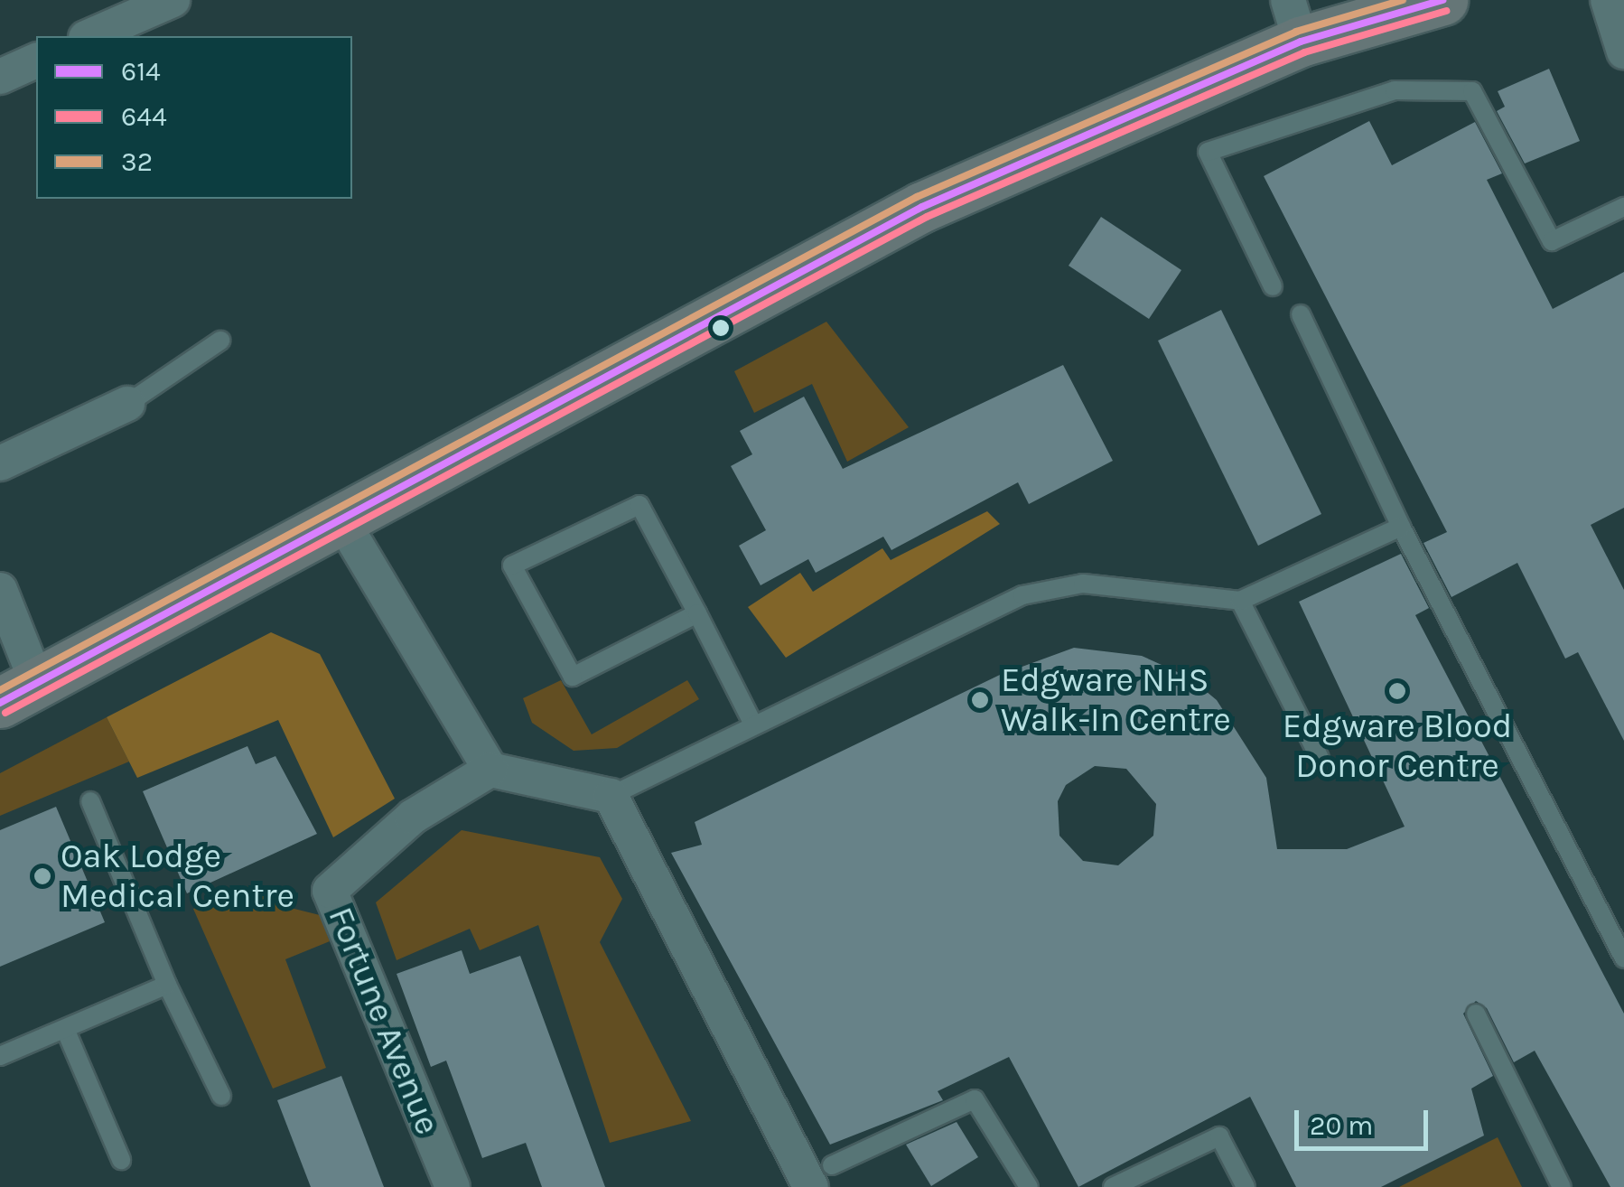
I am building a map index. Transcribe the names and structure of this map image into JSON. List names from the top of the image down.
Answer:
{
  "streets": {
    "street": ["Fortune Avenue"]
  },
  "places": ["Edgware Blood Donor Centre", "Edgware NHS Walk-In Centre", "Oak Lodge Medical Centre"],
  "lines": ["transit line 614", "transit line 32", "transit line 644"],
  "legend": ["614", "644", "32"],
  "scale_bar": "20 m"
}
